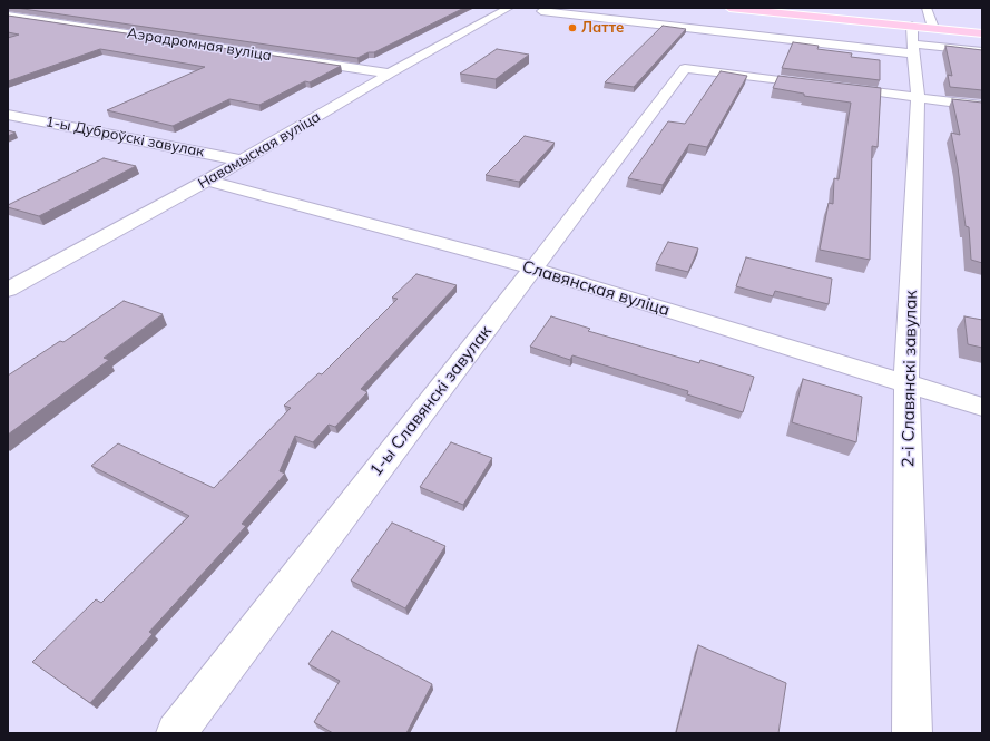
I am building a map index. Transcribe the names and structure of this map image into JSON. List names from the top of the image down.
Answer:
{
  "streets": {
    "street": [
      "Аэрадромная вуліца",
      "1-ы Дуброўскі завулак",
      "Навамыская вуліца",
      "Славянская вуліца",
      "2-і Славянскі завулак",
      "1-ы Славянскі завулак"
    ]
  },
  "crossings": [
    ["Аэрадромная вуліца", "Навамыская вуліца"],
    ["1-ы Дуброўскі завулак", "Навамыская вуліца"],
    ["Навамыская вуліца", "Славянская вуліца"],
    ["Славянская вуліца", "2-і Славянскі завулак"],
    ["Славянская вуліца", "1-ы Славянскі завулак"],
    ["2-і Славянскі завулак", "1-ы Славянскі завулак"]
  ],
  "places": ["Латте"]
}
